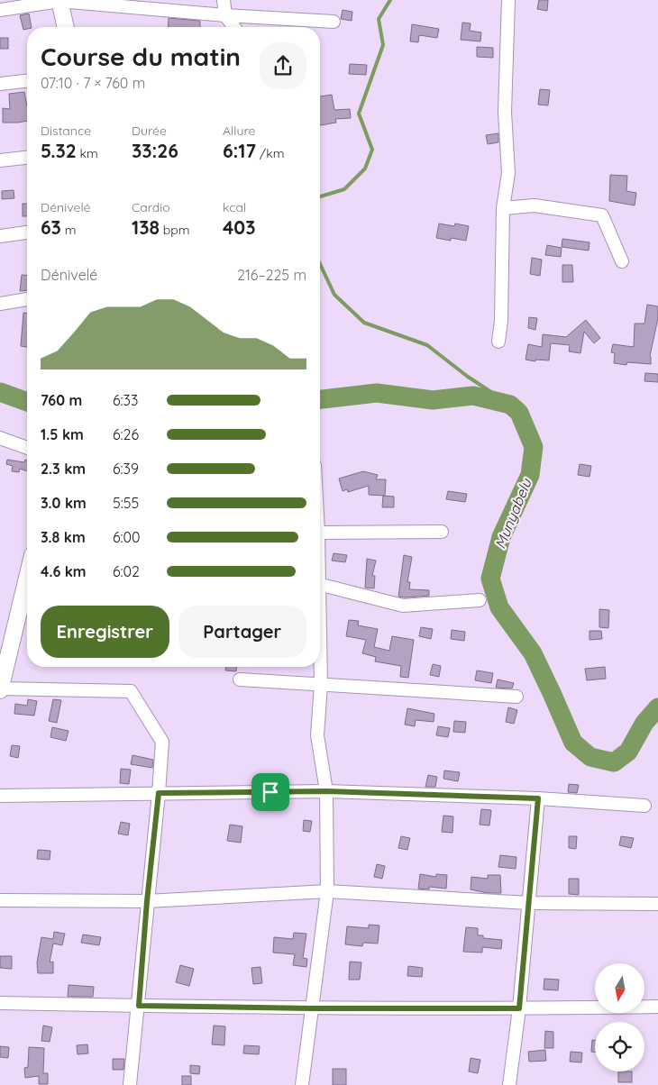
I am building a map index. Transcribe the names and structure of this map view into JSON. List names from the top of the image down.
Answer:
{
  "water": ["Munyabelu"],
  "north": "bottom",
  "page": {
    "heading": ["Course du matin", "07:10 · 7 × 760 m"],
    "stats": [
      ["Distance", "5.32 km"],
      ["Durée", "33:26"],
      ["Allure", "6:17 /km"],
      ["Dénivelé", "63 m"],
      ["Cardio", "138 bpm"],
      ["kcal", "403"]
    ],
    "chart": ["Dénivelé", "216–225 m"],
    "list": [
      {
        "name": "760 m",
        "note": "6:33"
      },
      {
        "name": "1.5 km",
        "note": "6:26"
      },
      {
        "name": "2.3 km",
        "note": "6:39"
      },
      {
        "name": "3.0 km",
        "note": "5:55"
      },
      {
        "name": "3.8 km",
        "note": "6:00"
      },
      {
        "name": "4.6 km",
        "note": "6:02"
      }
    ],
    "buttons": ["Enregistrer", "Partager"]
  }
}
